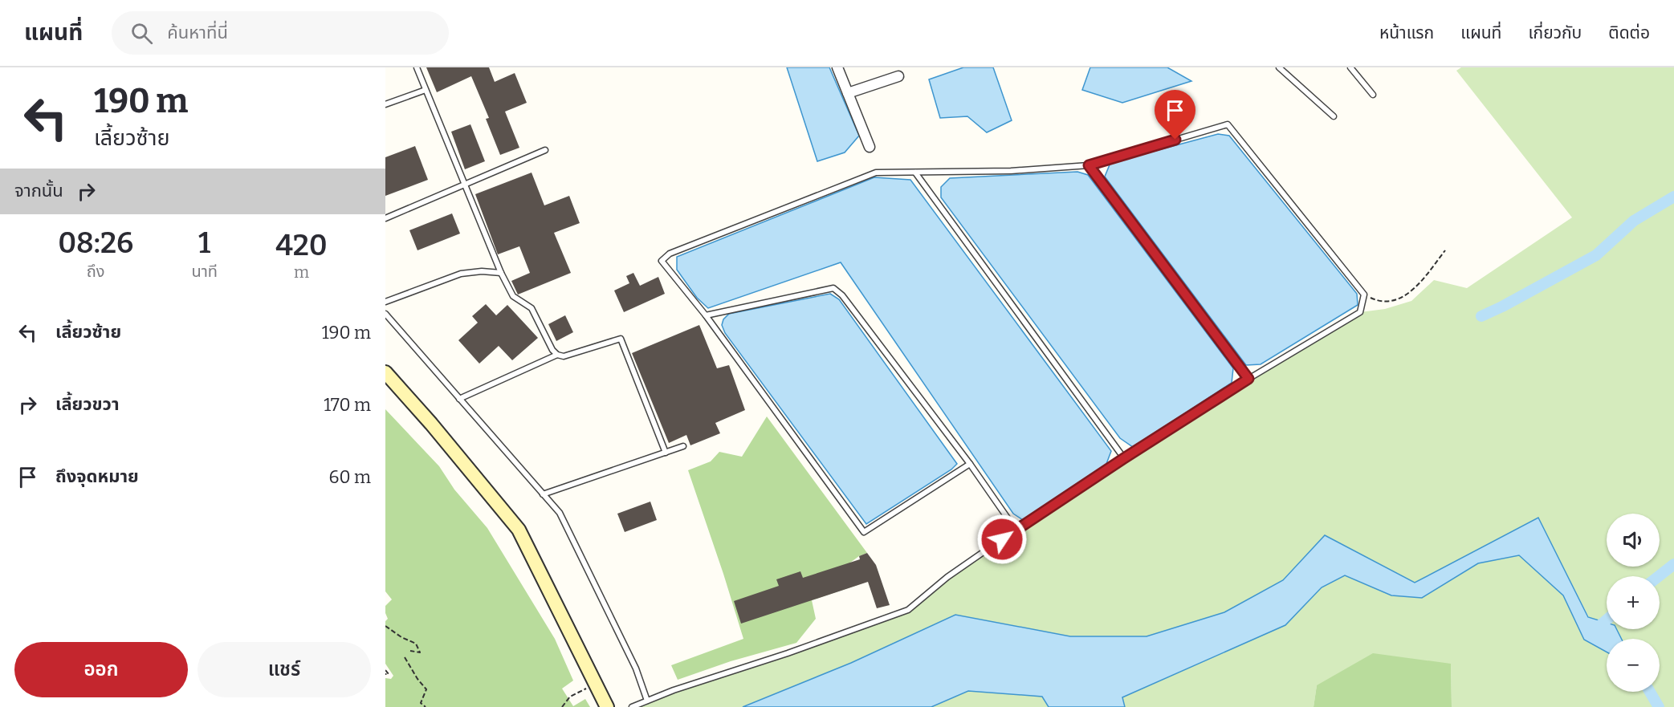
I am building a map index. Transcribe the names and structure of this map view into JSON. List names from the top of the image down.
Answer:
{
  "page": {
    "header": "แผนที่",
    "search": "ค้นหาที่นี่",
    "nav": [
      "หน้าแรก",
      "แผนที่",
      "เกี่ยวกับ",
      "ติดต่อ"
    ],
    "turn": ["190 m", "เลี้ยวซ้าย"],
    "then": "จากนั้น",
    "eta": [
      "08:26",
      "ถึง",
      "1",
      "นาที",
      "420",
      "m"
    ],
    "list": [
      {
        "name": "เลี้ยวซ้าย",
        "value": "190 m"
      },
      {
        "name": "เลี้ยวขวา",
        "value": "170 m"
      },
      {
        "name": "ถึงจุดหมาย",
        "value": "60 m"
      }
    ],
    "map_buttons": ["+", "−"],
    "buttons": ["ออก", "แชร์"]
  }
}
